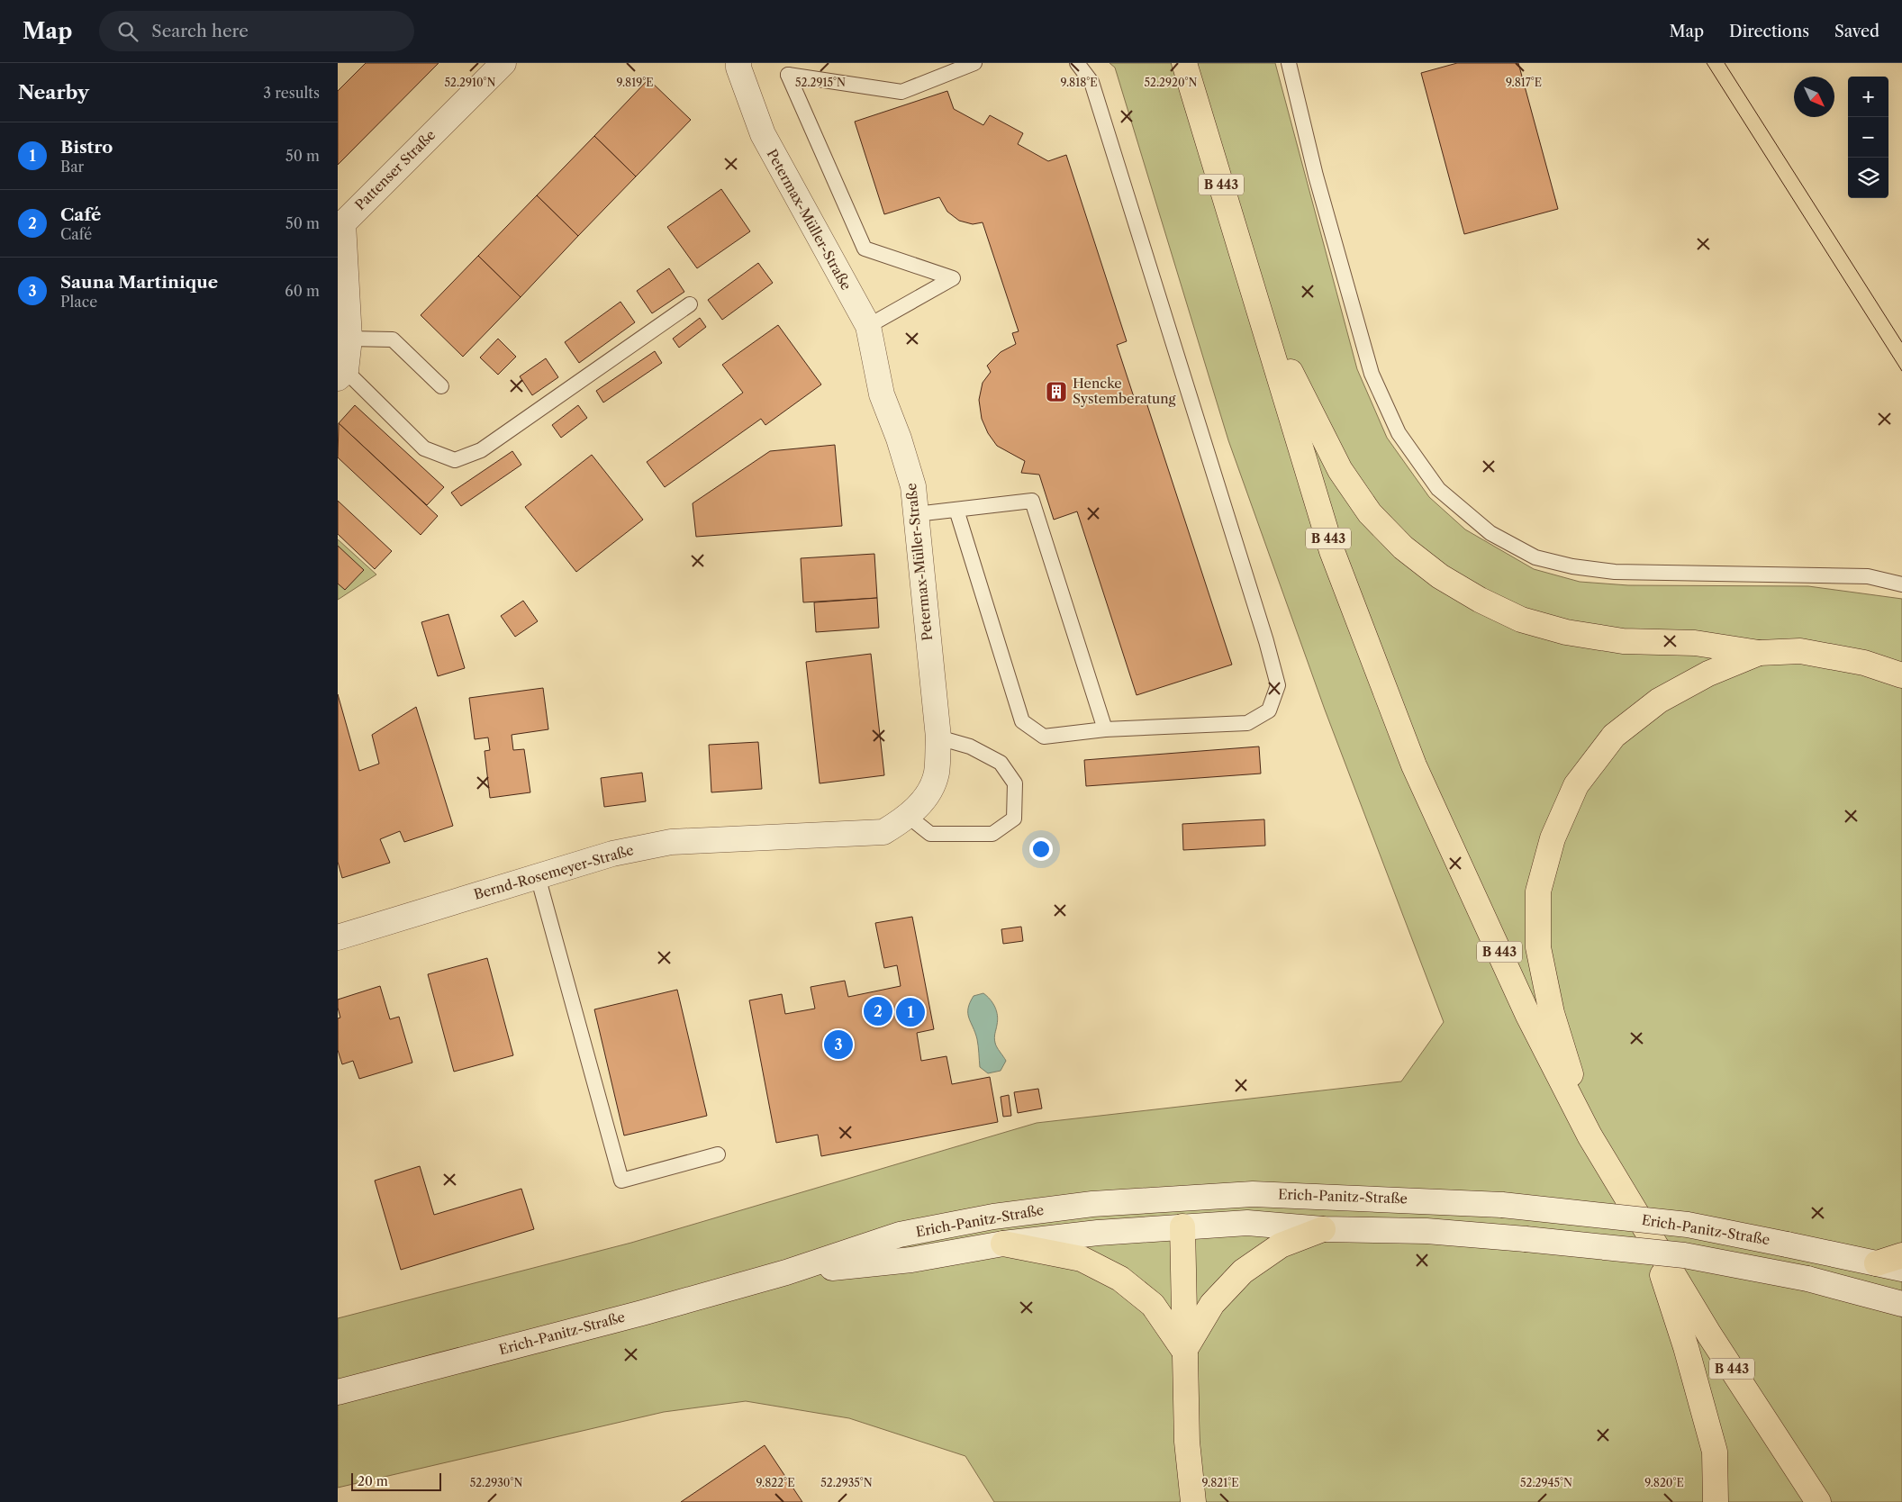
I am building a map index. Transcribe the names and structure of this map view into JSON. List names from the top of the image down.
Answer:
{
  "streets": {
    "main road": ["B 443"],
    "street": [
      "Pattenser Straße",
      "Petermax-Müller-Straße",
      "Bernd-Rosemeyer-Straße",
      "Erich-Panitz-Straße"
    ]
  },
  "crossings": [
    ["Petermax-Müller-Straße", "Bernd-Rosemeyer-Straße"]
  ],
  "places": {
    "building": ["Hencke Systemberatung"]
  },
  "scale_bar": "20 m",
  "north": "bottom right",
  "page": {
    "header": "Map",
    "search": "Search here",
    "nav": ["Map", "Directions", "Saved"],
    "heading": ["Nearby", "3 results"],
    "map_buttons": ["+", "−"],
    "list": [
      {
        "mark": "1",
        "name": "Bistro",
        "note": "Bar",
        "value": "50 m"
      },
      {
        "mark": "2",
        "name": "Café",
        "note": "Café",
        "value": "50 m"
      },
      {
        "mark": "3",
        "name": "Sauna Martinique",
        "note": "Place",
        "value": "60 m"
      }
    ],
    "pins": ["2", "1", "3"],
    "scale": "20 m"
  },
  "coordinates": [
    "9.819°E",
    "9.818°E",
    "9.817°E",
    "52.2920°N",
    "52.2910°N",
    "52.2915°N",
    "52.2930°N",
    "52.2935°N",
    "52.2945°N",
    "9.822°E",
    "9.821°E",
    "9.820°E"
  ]
}
